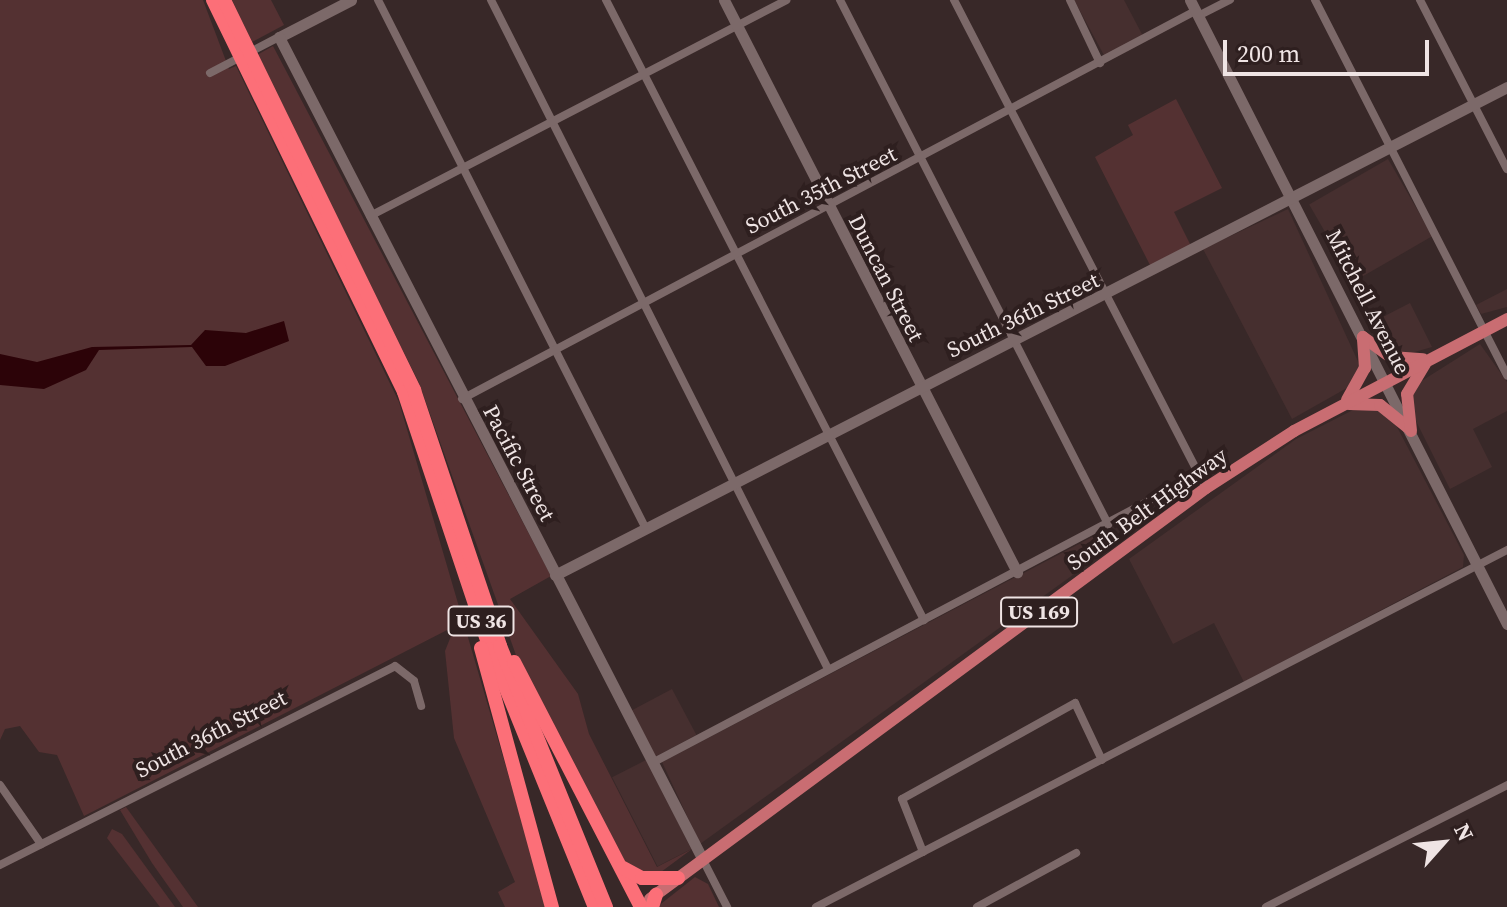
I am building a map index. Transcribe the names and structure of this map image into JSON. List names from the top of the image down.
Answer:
{
  "streets": {
    "highway": ["US 36"],
    "main road": ["South Belt Highway", "US 169"],
    "street": [
      "South 35th Street",
      "Duncan Street",
      "Mitchell Avenue",
      "South 36th Street",
      "Pacific Street"
    ]
  },
  "crossings": [
    ["South 35th Street", "Duncan Street"],
    ["South 35th Street", "Mitchell Avenue"],
    ["South 35th Street", "Pacific Street"],
    ["Duncan Street", "South 36th Street"],
    ["Mitchell Avenue", "South 36th Street"],
    ["Mitchell Avenue", "South Belt Highway"],
    ["South 36th Street", "Pacific Street"],
    ["Pacific Street", "South Belt Highway"]
  ],
  "scale_bar": "200 m",
  "north": "top right"
}
